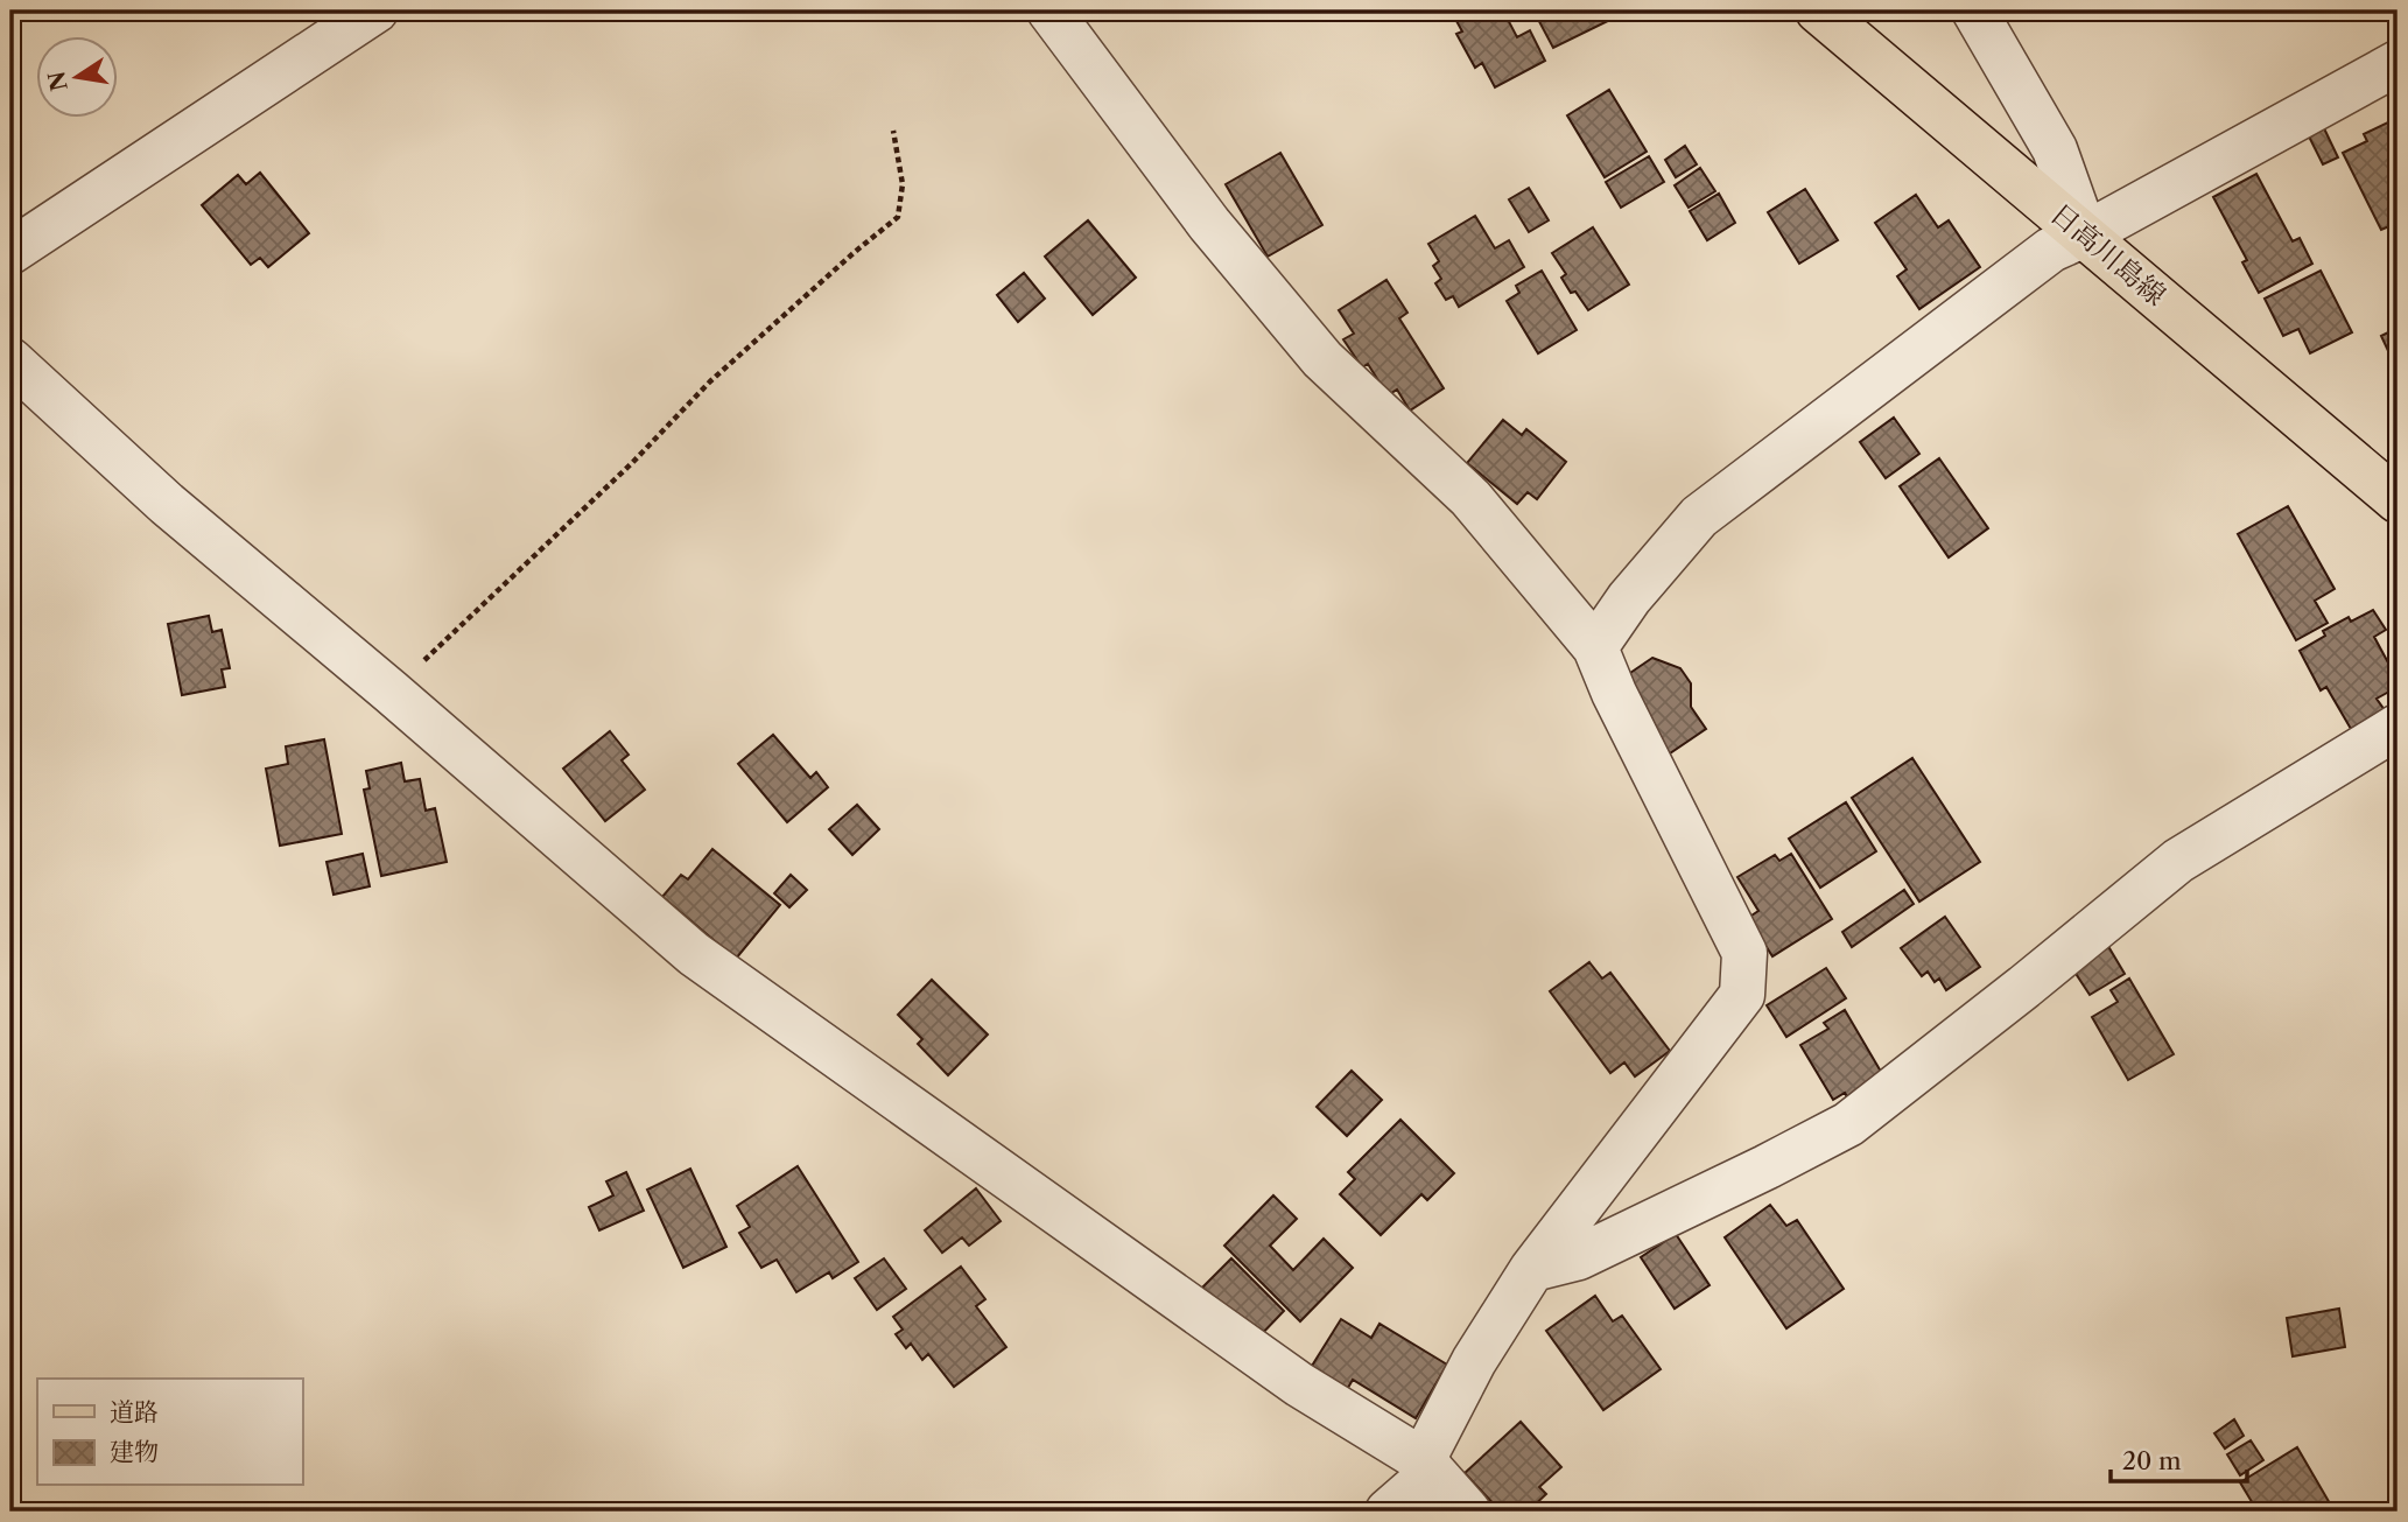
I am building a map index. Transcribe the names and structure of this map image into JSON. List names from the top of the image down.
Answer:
{
  "streets": {
    "main road": ["日高川島線"]
  },
  "legend": ["道路", "建物"],
  "scale_bar": "20 m",
  "north": "left"
}
